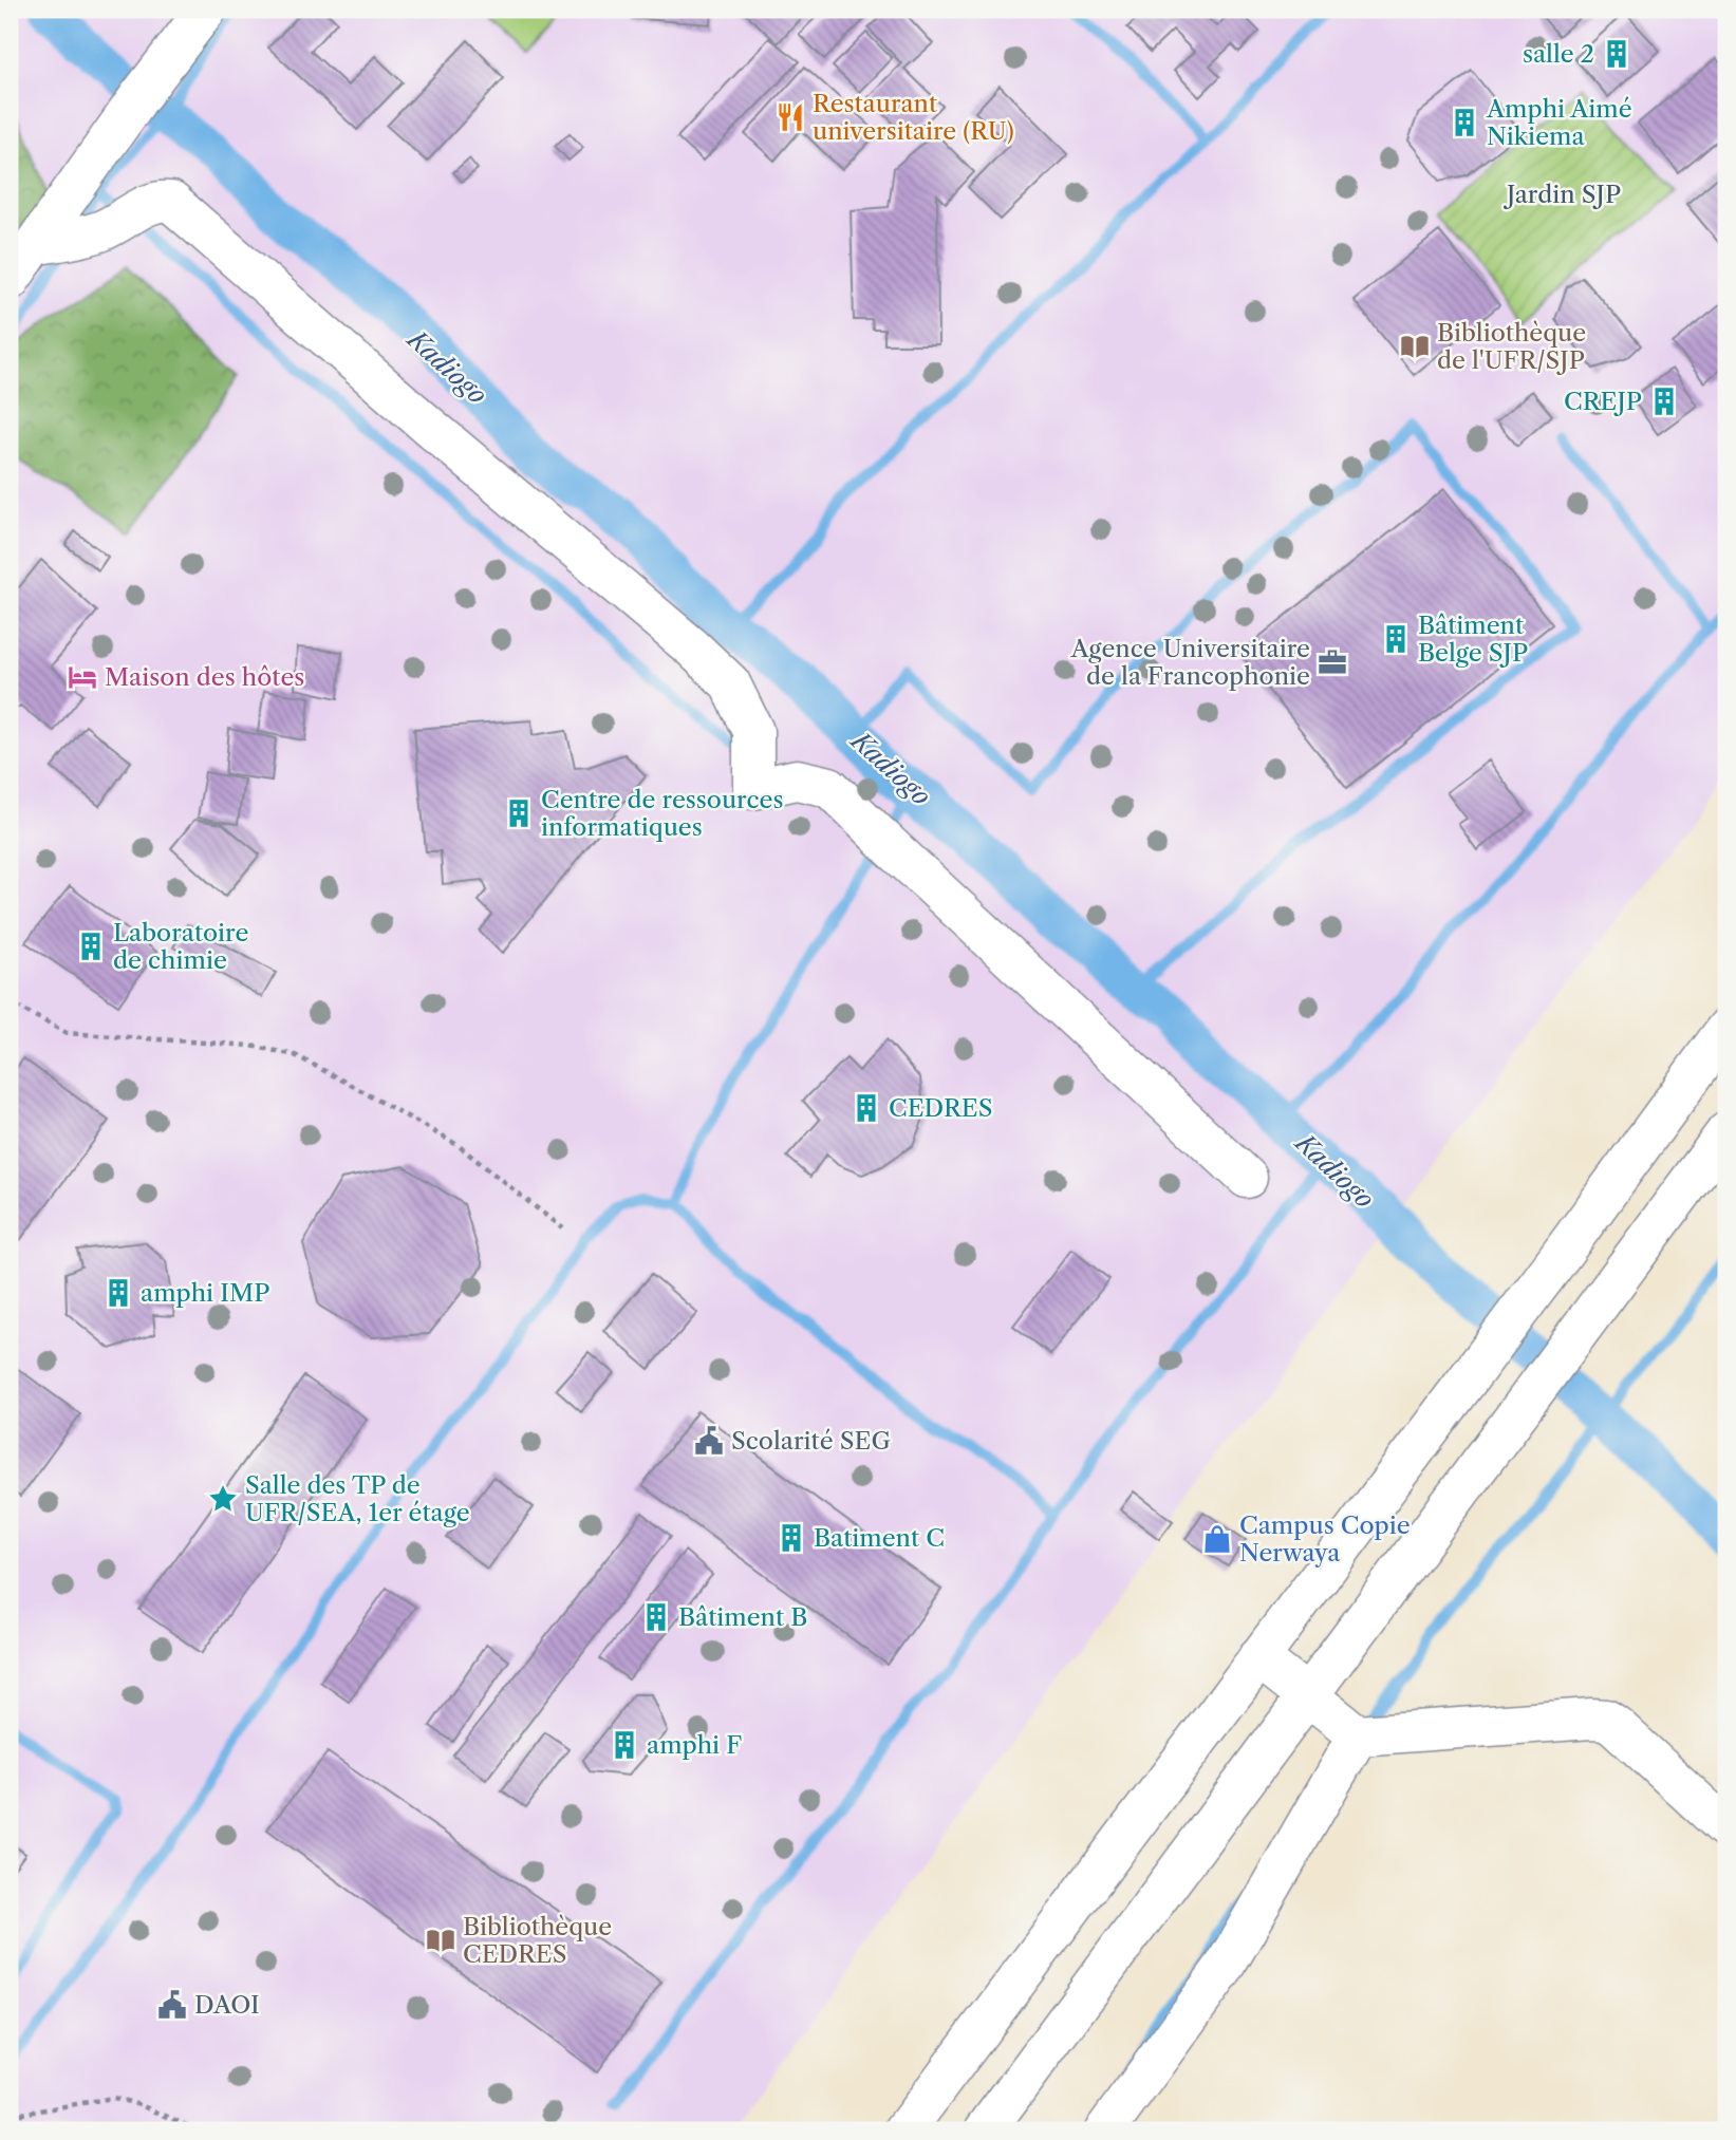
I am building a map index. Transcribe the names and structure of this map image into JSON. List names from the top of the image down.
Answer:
{
  "water": ["Kadiogo"],
  "parks": ["Jardin SJP"],
  "places": {
    "building": [
      "salle 2",
      "Amphi Aimé Nikiema",
      "CREJP",
      "Bâtiment Belge SJP",
      "Centre de ressources informatiques",
      "Laboratoire de chimie",
      "CEDRES",
      "amphi IMP",
      "Batiment C",
      "Bâtiment B",
      "amphi F"
    ],
    "restaurant": ["Restaurant universitaire (RU)"],
    "library": ["Bibliothèque de l'UFR/SJP", "Bibliothèque CEDRES"],
    "office": ["Agence Universitaire de la Francophonie"],
    "hotel": ["Maison des hôtes"],
    "public building": ["Scolarité SEG", "DAOI"],
    "place": ["Salle des TP de UFR/SEA, 1er étage"],
    "shop": ["Campus Copie Nerwaya"]
  }
}
